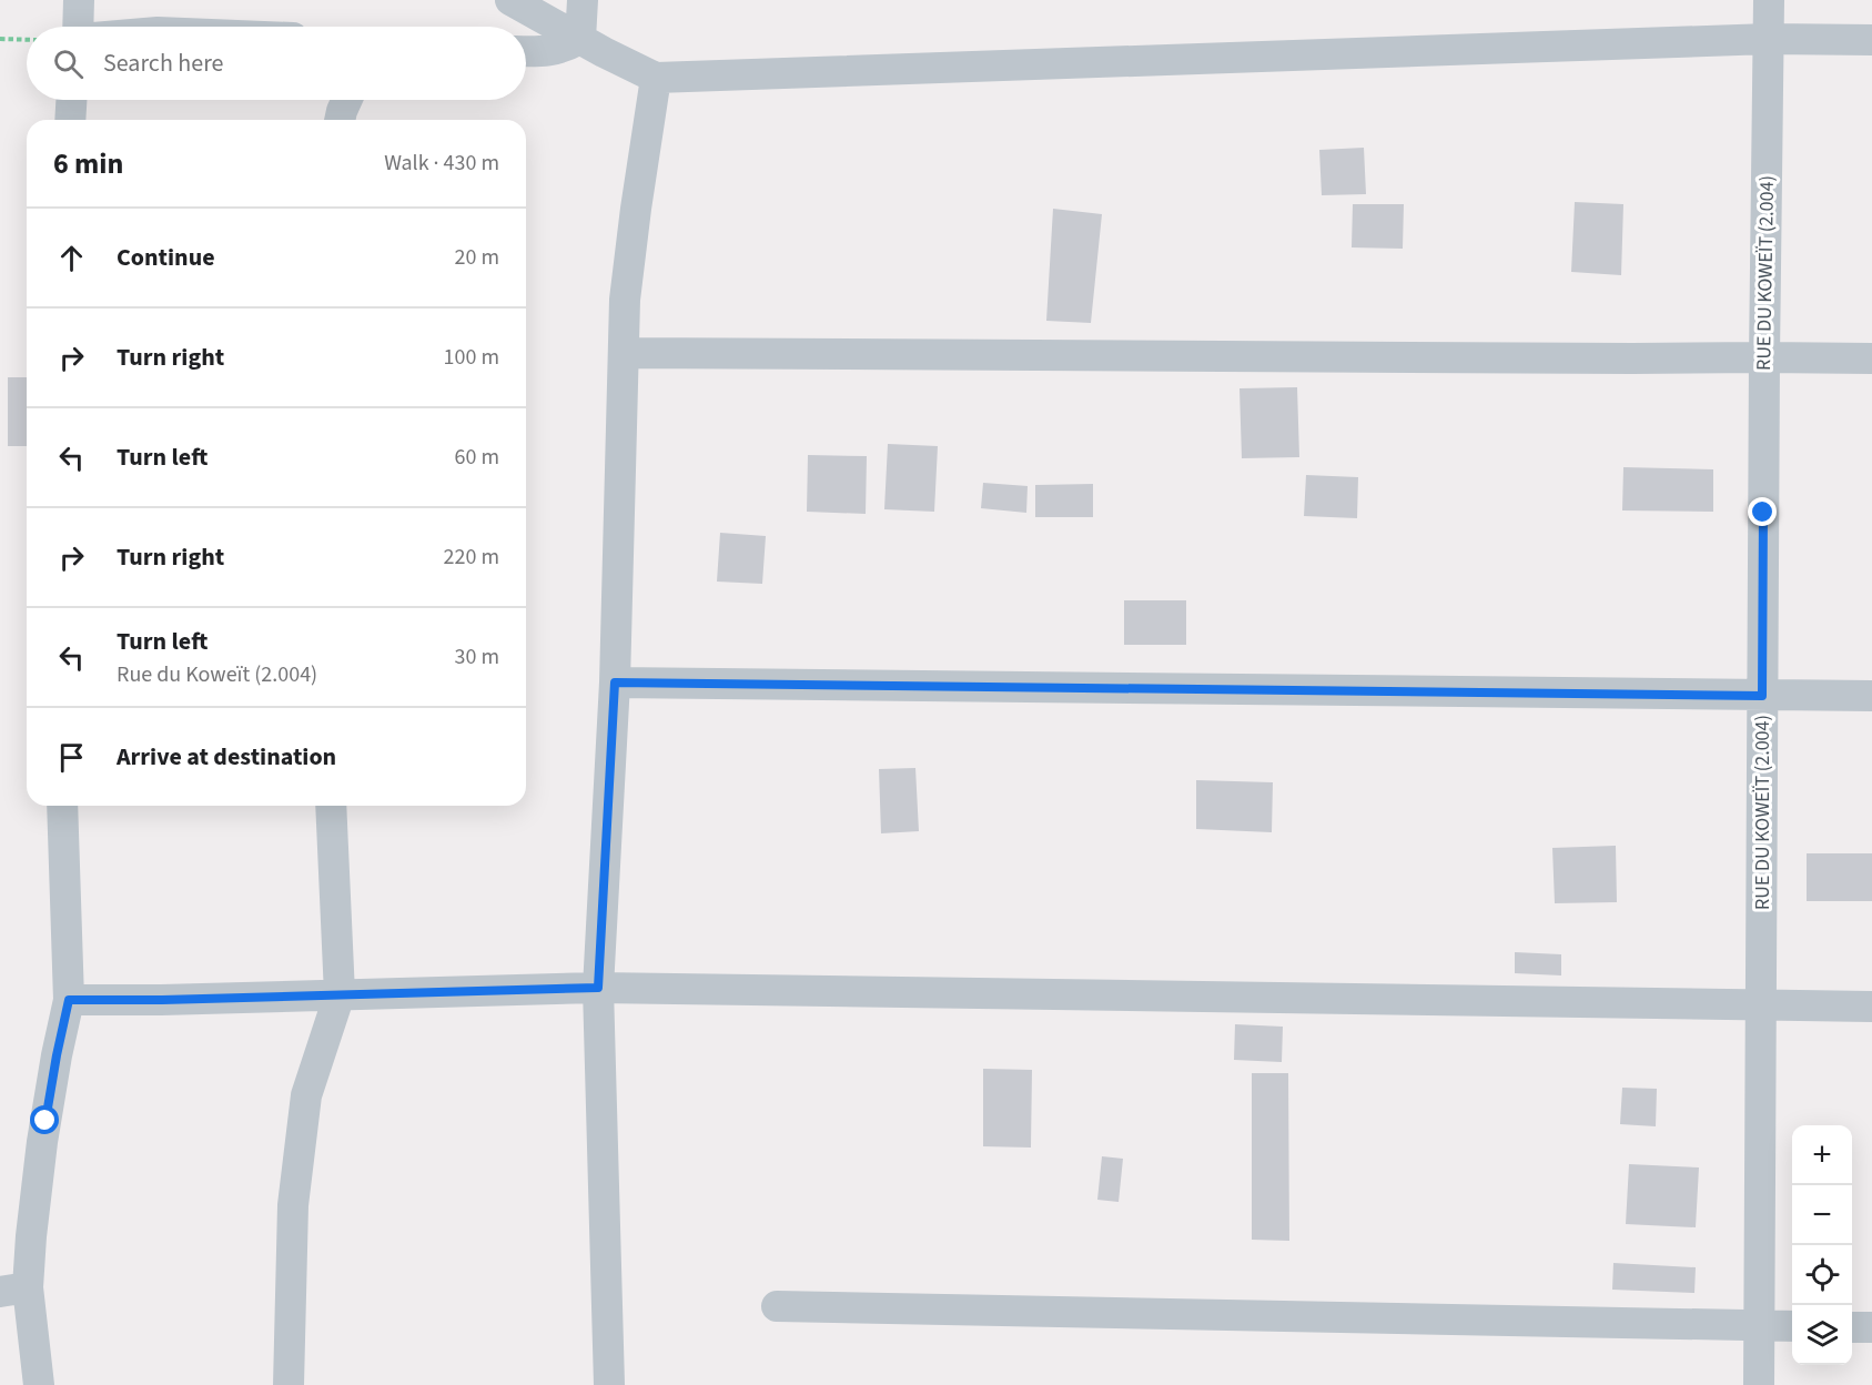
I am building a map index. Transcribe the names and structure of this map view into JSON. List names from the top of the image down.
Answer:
{
  "streets": {
    "street": ["RUE DU KOWEÏT (2.004)"]
  },
  "page": {
    "search": "Search here",
    "heading": ["6 min", "Walk · 430 m"],
    "list": [
      ["Continue", "20 m"],
      ["Turn right", "100 m"],
      ["Turn left", "60 m"],
      ["Turn right", "220 m"],
      ["Turn left", "Rue du Koweït (2.004)", "30 m"],
      "Arrive at destination"
    ],
    "map_buttons": ["+", "−"]
  }
}
